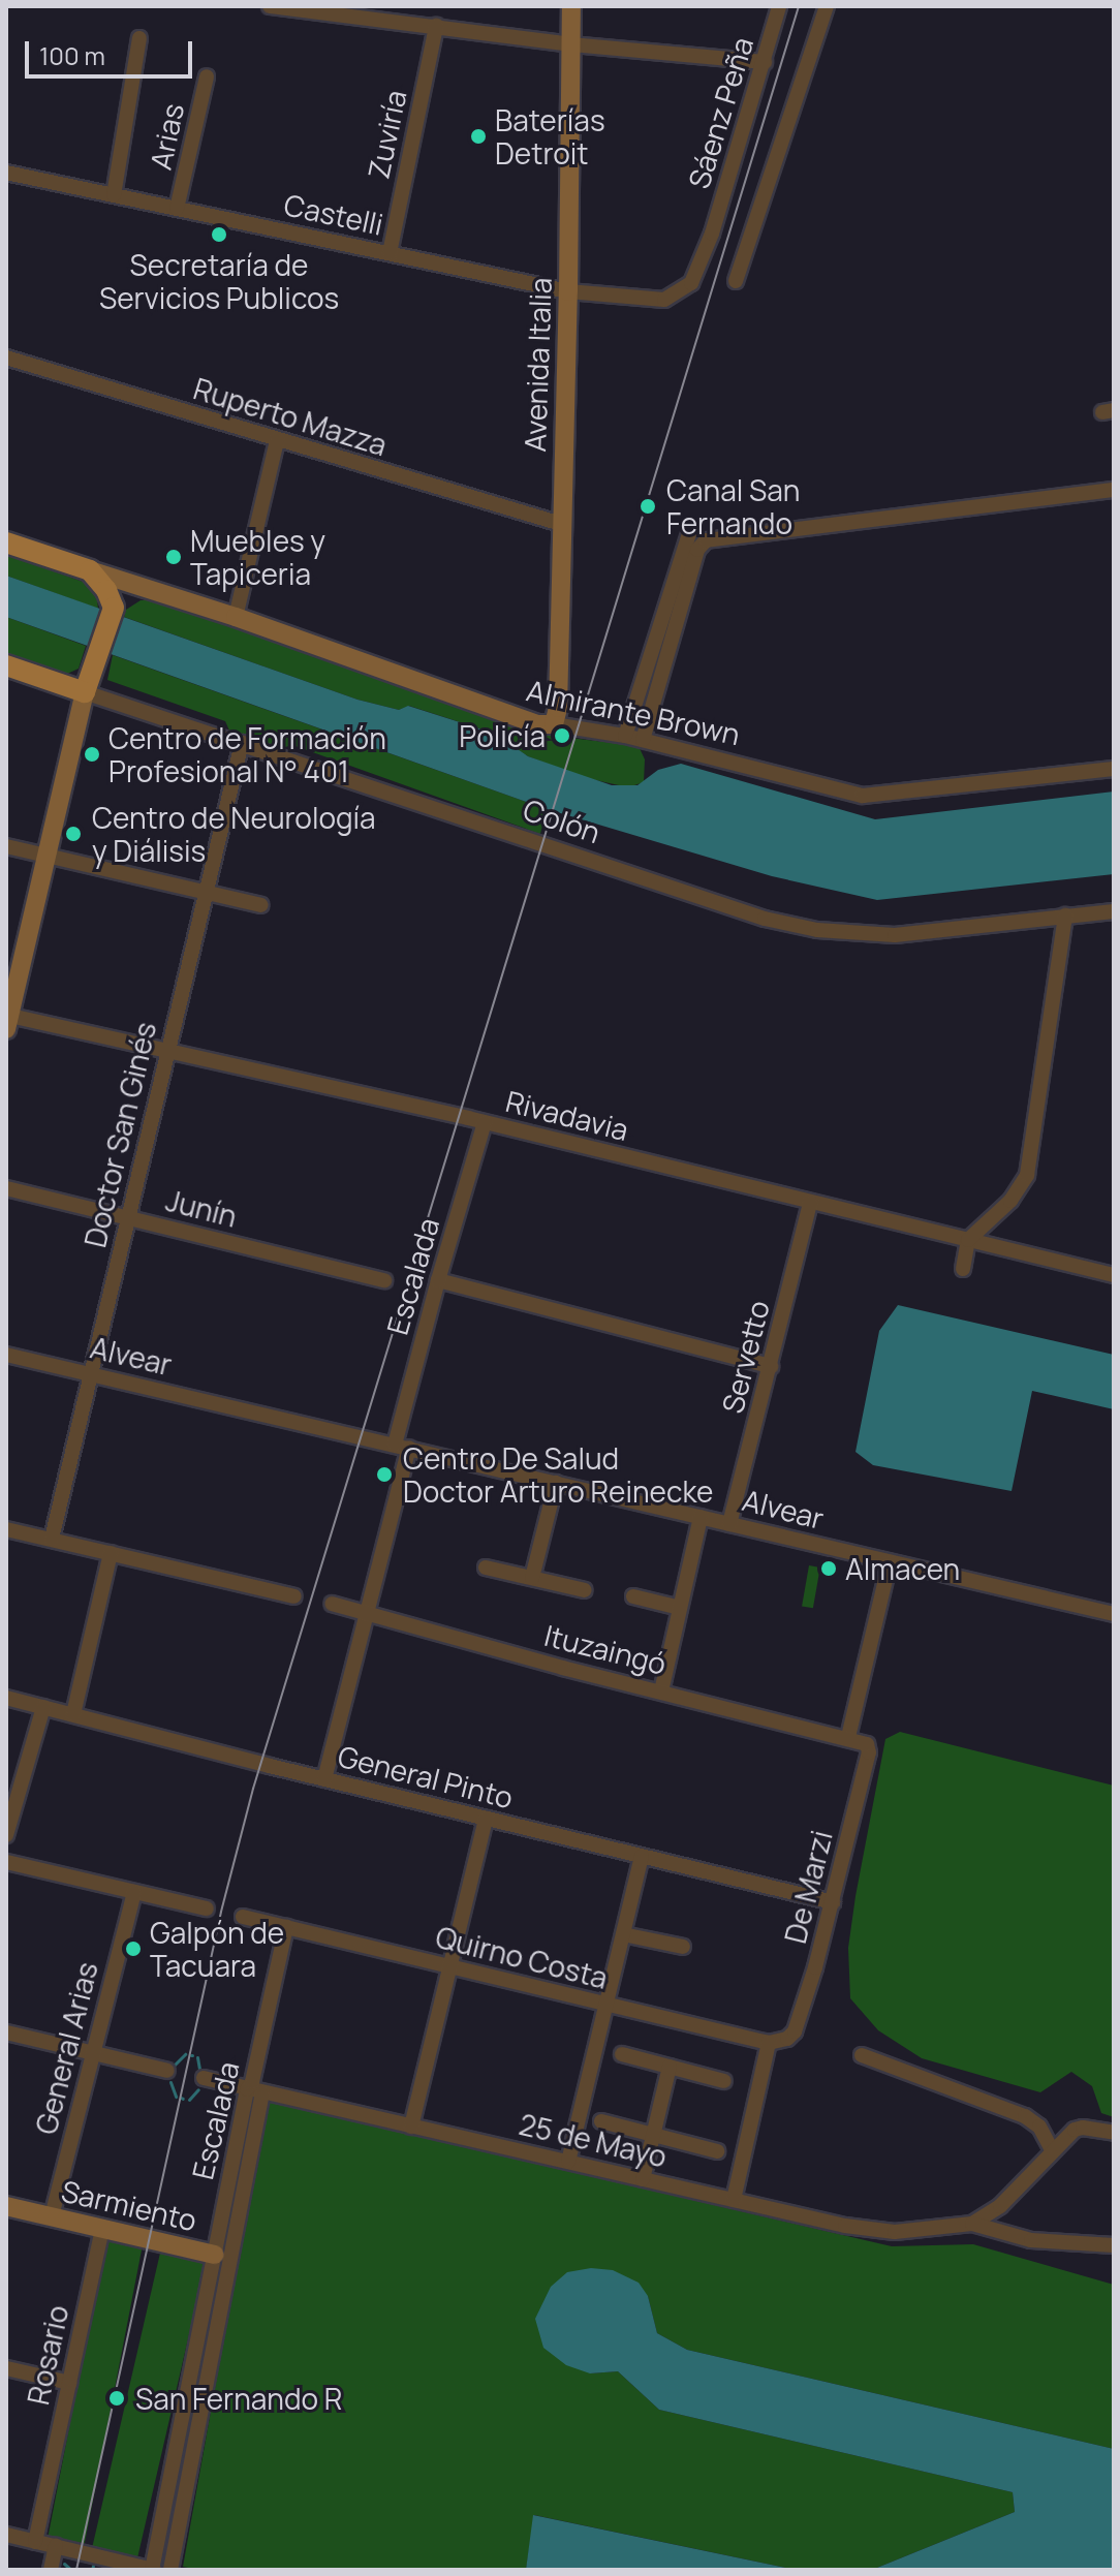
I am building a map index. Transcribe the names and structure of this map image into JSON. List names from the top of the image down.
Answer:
{
  "streets": {
    "main road": ["Almirante Brown", "Colón"],
    "street": [
      "Sáenz Peña",
      "Zuviría",
      "Arias",
      "Castelli",
      "Avenida Italia",
      "Ruperto Mazza",
      "Rivadavia",
      "Doctor San Ginés",
      "Junín",
      "Escalada",
      "Alvear",
      "Servetto",
      "Ituzaingó",
      "General Pinto",
      "De Marzi",
      "Quirno Costa",
      "General Arias",
      "25 de Mayo",
      "Sarmiento",
      "Rosario"
    ]
  },
  "crossings": [
    ["Sáenz Peña", "Castelli"],
    ["Zuviría", "Castelli"],
    ["Arias", "Castelli"],
    ["Castelli", "Avenida Italia"],
    ["Avenida Italia", "Ruperto Mazza"],
    ["Avenida Italia", "Almirante Brown"],
    ["Colón", "Doctor San Ginés"],
    ["Rivadavia", "Doctor San Ginés"],
    ["Rivadavia", "Escalada"],
    ["Rivadavia", "Servetto"],
    ["Doctor San Ginés", "Junín"],
    ["Doctor San Ginés", "Alvear"],
    ["Escalada", "Alvear"],
    ["Escalada", "Ituzaingó"],
    ["Escalada", "General Pinto"],
    ["Escalada", "Quirno Costa"],
    ["Escalada", "25 de Mayo"],
    ["Escalada", "Sarmiento"],
    ["Alvear", "Servetto"],
    ["Ituzaingó", "De Marzi"],
    ["General Pinto", "De Marzi"],
    ["De Marzi", "Quirno Costa"],
    ["General Arias", "Sarmiento"],
    ["Sarmiento", "Rosario"]
  ],
  "places": [
    "Baterías Detroit",
    "Secretaría de Servicios Publicos",
    "Canal San Fernando",
    "Muebles y Tapiceria",
    "Policía",
    "Centro de Formación Profesional N° 401",
    "Centro de Neurología y Diálisis",
    "Centro De Salud Doctor Arturo Reinecke",
    "Almacen",
    "Galpón de Tacuara",
    "San Fernando R"
  ],
  "scale_bar": "100 m"
}
